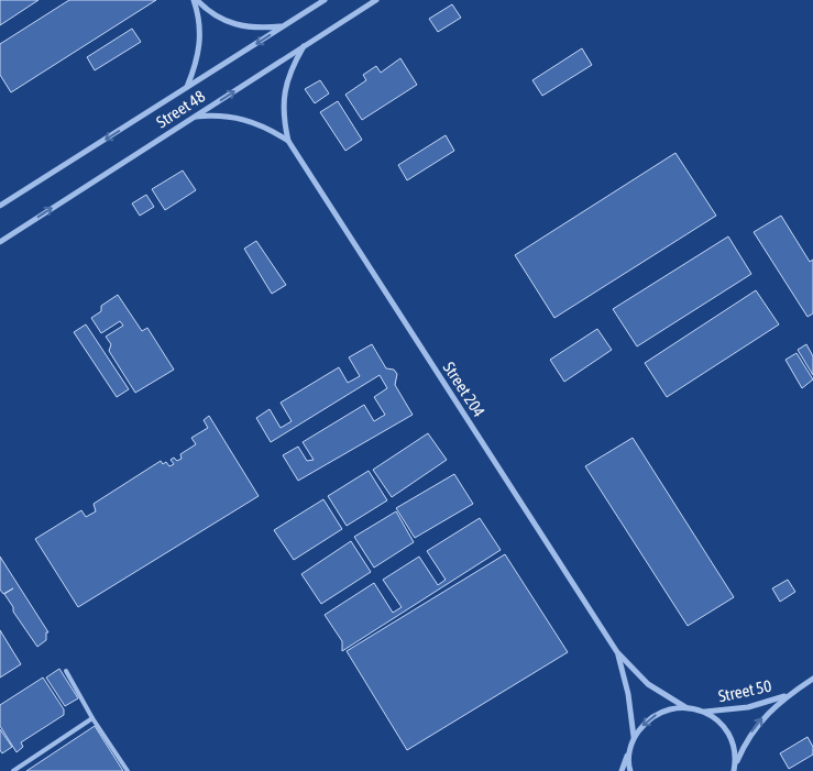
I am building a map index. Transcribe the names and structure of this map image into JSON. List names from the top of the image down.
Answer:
{
  "streets": {
    "street": ["Street 48", "Street 204", "Street 50"]
  },
  "crossings": [
    ["Street 48", "Street 204"]
  ],
  "one_way": ["Street 50"]
}
